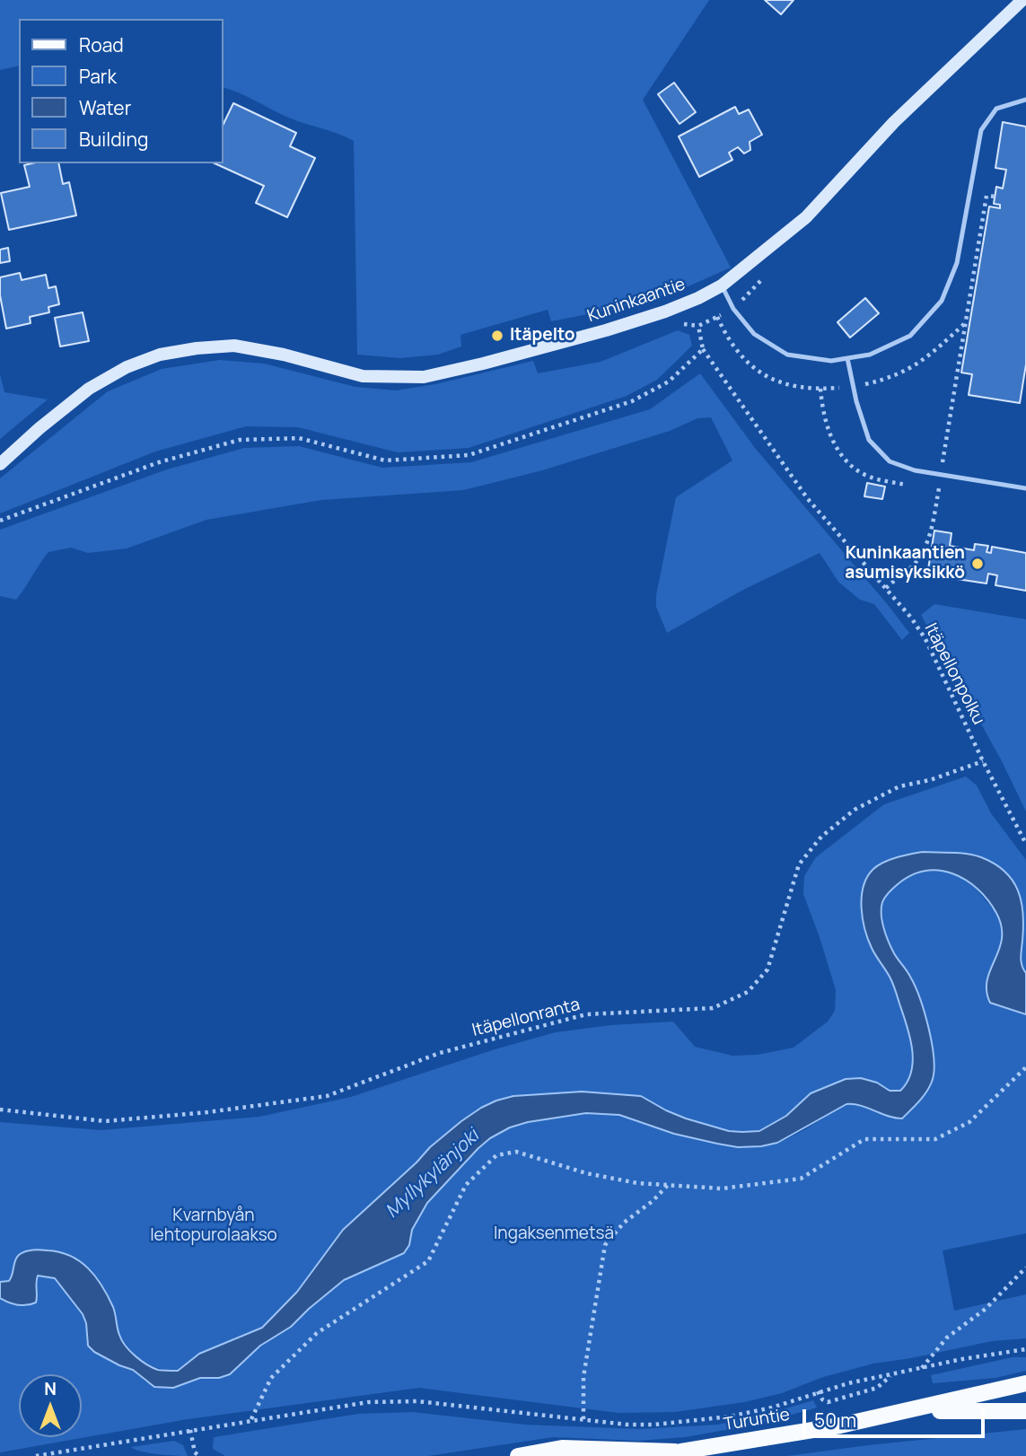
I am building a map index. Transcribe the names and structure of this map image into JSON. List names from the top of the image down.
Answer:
{
  "streets": {
    "main road": ["Kuninkaantie", "Turuntie"],
    "path": ["Itäpellonpolku", "Itäpellonranta"]
  },
  "crossings": [
    ["Itäpellonpolku", "Itäpellonranta"]
  ],
  "water": ["Myllykylänjoki"],
  "parks": ["Kvarnbyån lehtopurolaakso", "Ingaksenmetsä"],
  "places": ["Itäpelto", "Kuninkaantien asumisyksikkö"],
  "legend": [
    "Road",
    "Park",
    "Water",
    "Building"
  ],
  "scale_bar": "50 m",
  "north": "top"
}
